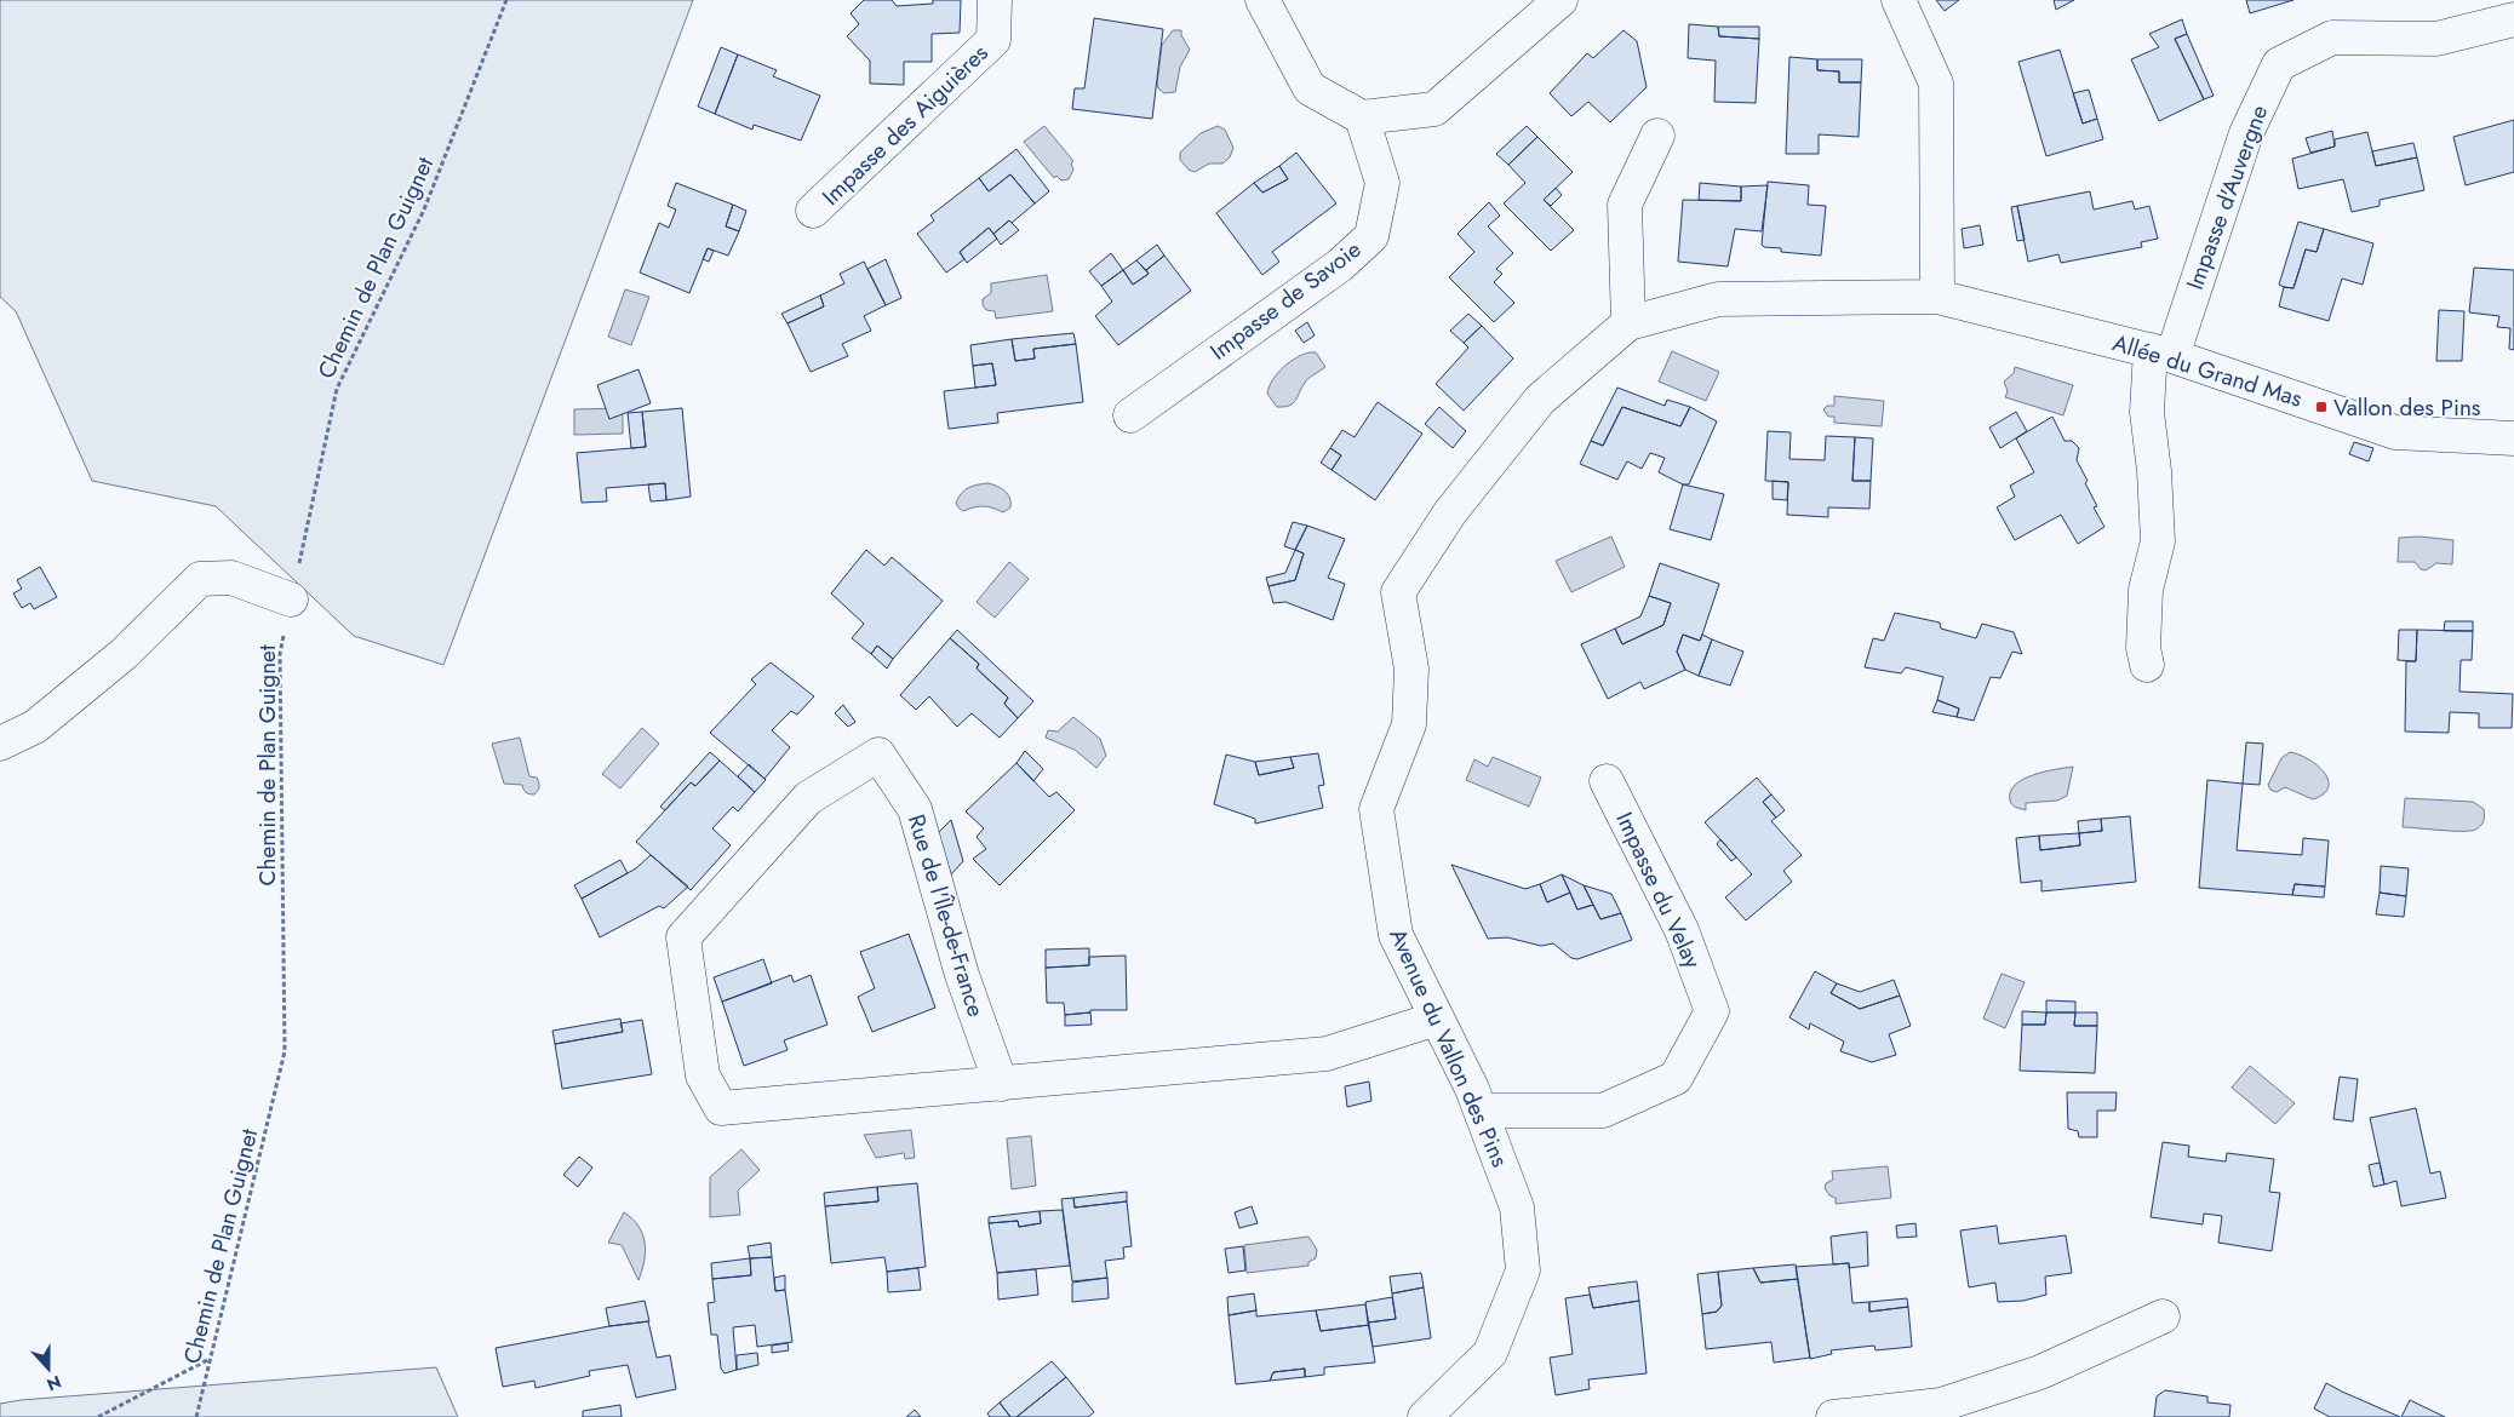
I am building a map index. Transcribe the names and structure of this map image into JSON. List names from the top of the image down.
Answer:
{
  "streets": {
    "street": [
      "Impasse des Aiguières",
      "Impasse d'Auvergne",
      "Impasse de Savoie",
      "Allée du Grand Mas",
      "Impasse du Velay",
      "Rue de l'Île-de-France",
      "Avenue du Vallon des Pins"
    ],
    "path": ["Chemin de Plan Guignet"]
  },
  "crossings": [
    ["Impasse d'Auvergne", "Allée du Grand Mas"],
    ["Allée du Grand Mas", "Avenue du Vallon des Pins"],
    ["Impasse du Velay", "Avenue du Vallon des Pins"],
    ["Rue de l'Île-de-France", "Avenue du Vallon des Pins"]
  ],
  "places": {
    "transit": ["Vallon des Pins"]
  },
  "north": "bottom"
}
